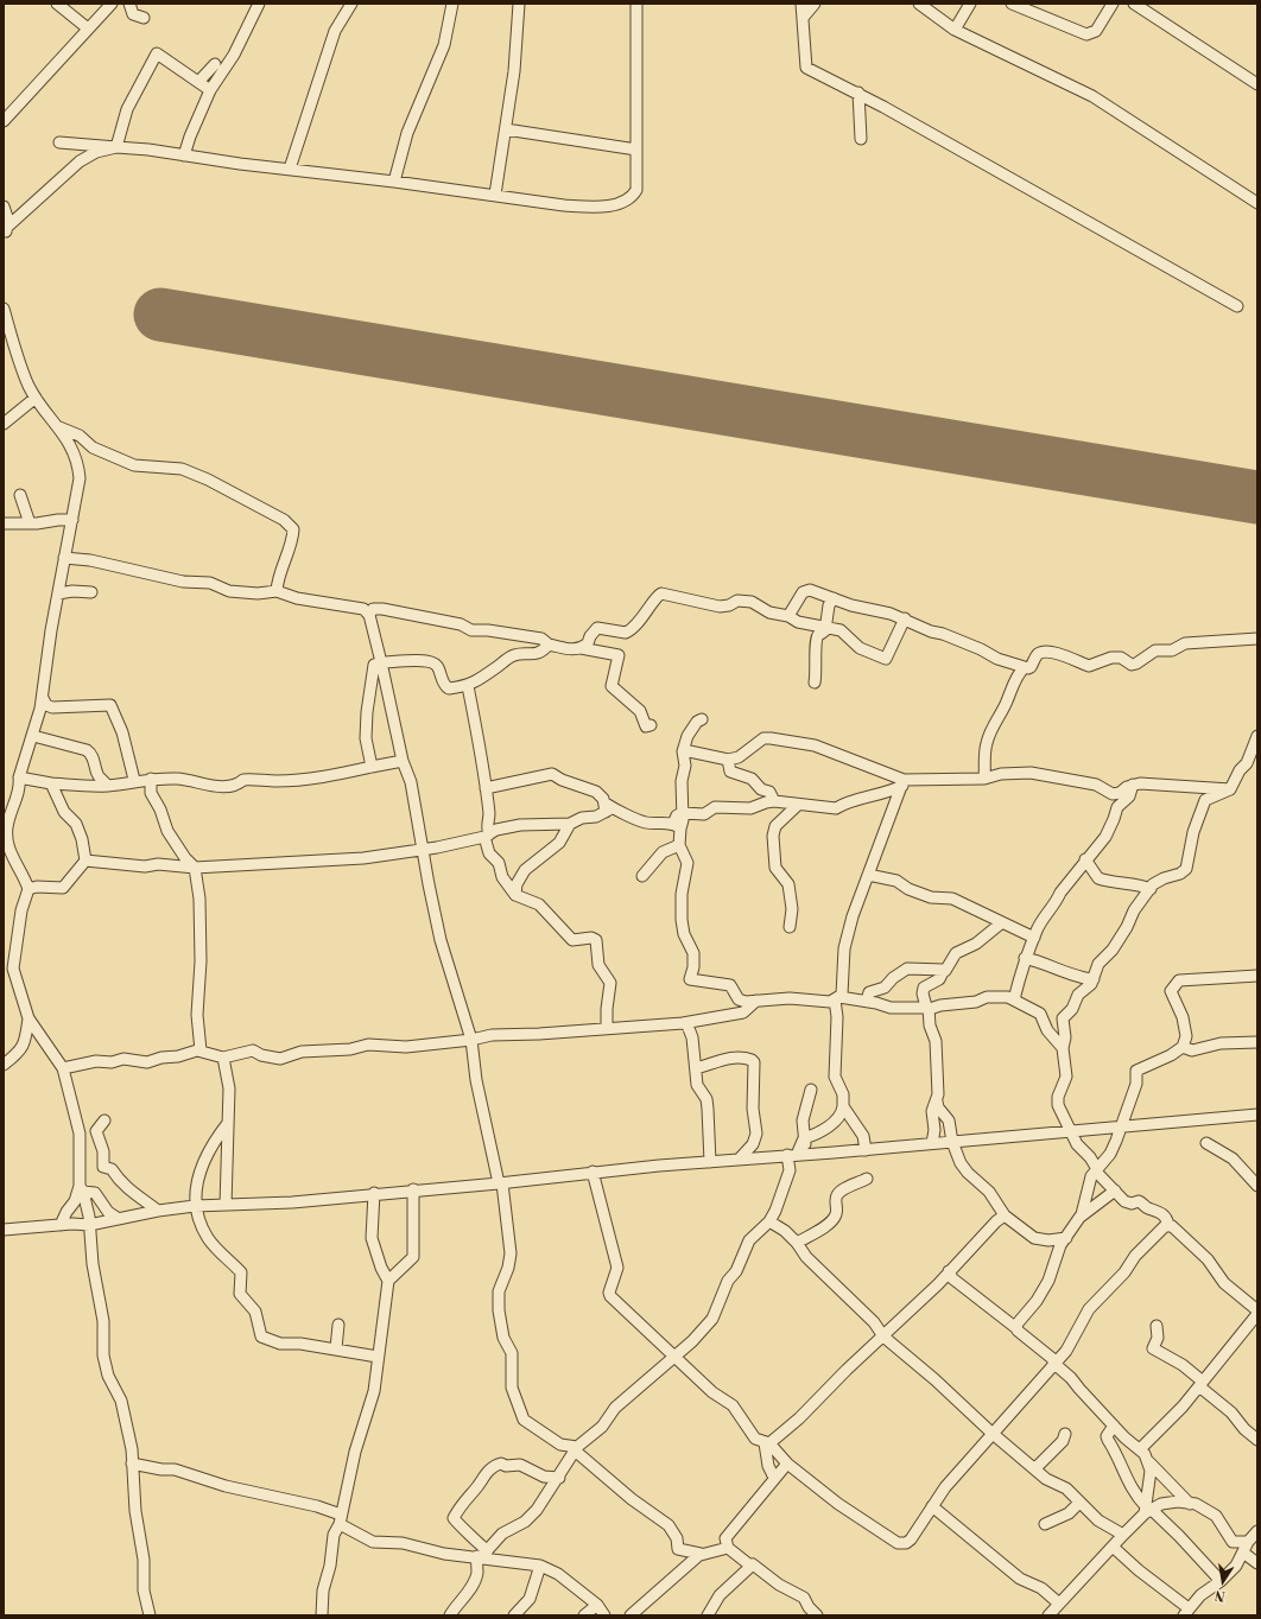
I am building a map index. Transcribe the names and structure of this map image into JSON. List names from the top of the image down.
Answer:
{
  "north": "bottom"
}
